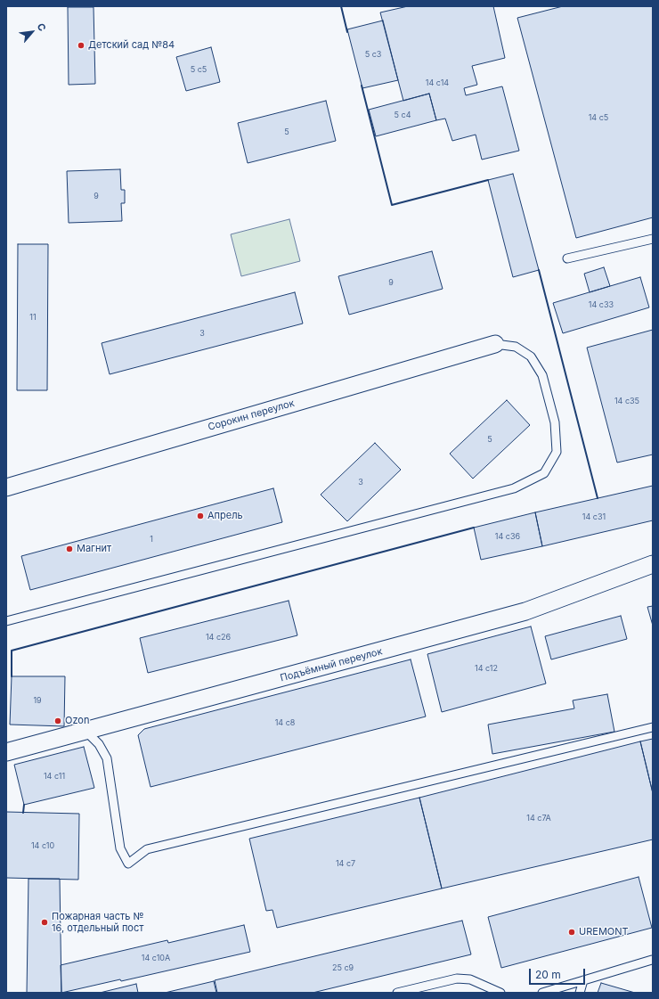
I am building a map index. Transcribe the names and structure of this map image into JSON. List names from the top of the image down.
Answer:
{
  "streets": {
    "street": ["Сорокин переулок", "Подъёмный переулок"]
  },
  "places": [
    "Детский сад №84",
    "Апрель",
    "Магнит",
    "Ozon",
    "Пожарная часть № 16, отдельный пост",
    "UREMONT"
  ],
  "house_numbers": [
    "5 с3",
    "5 с5",
    "14 с14",
    "5 с4",
    "14 с5",
    "5",
    "9",
    "9",
    "14 c33",
    "11",
    "3",
    "14 c35",
    "5",
    "3",
    "14 с31",
    "14 с36",
    "1",
    "14 с26",
    "14 с12",
    "19",
    "14 с8",
    "14 с11",
    "14 с7А",
    "14 с10",
    "14 с7",
    "14 с10А",
    "25 с9"
  ],
  "scale_bar": "20 m",
  "north": "top right"
}
